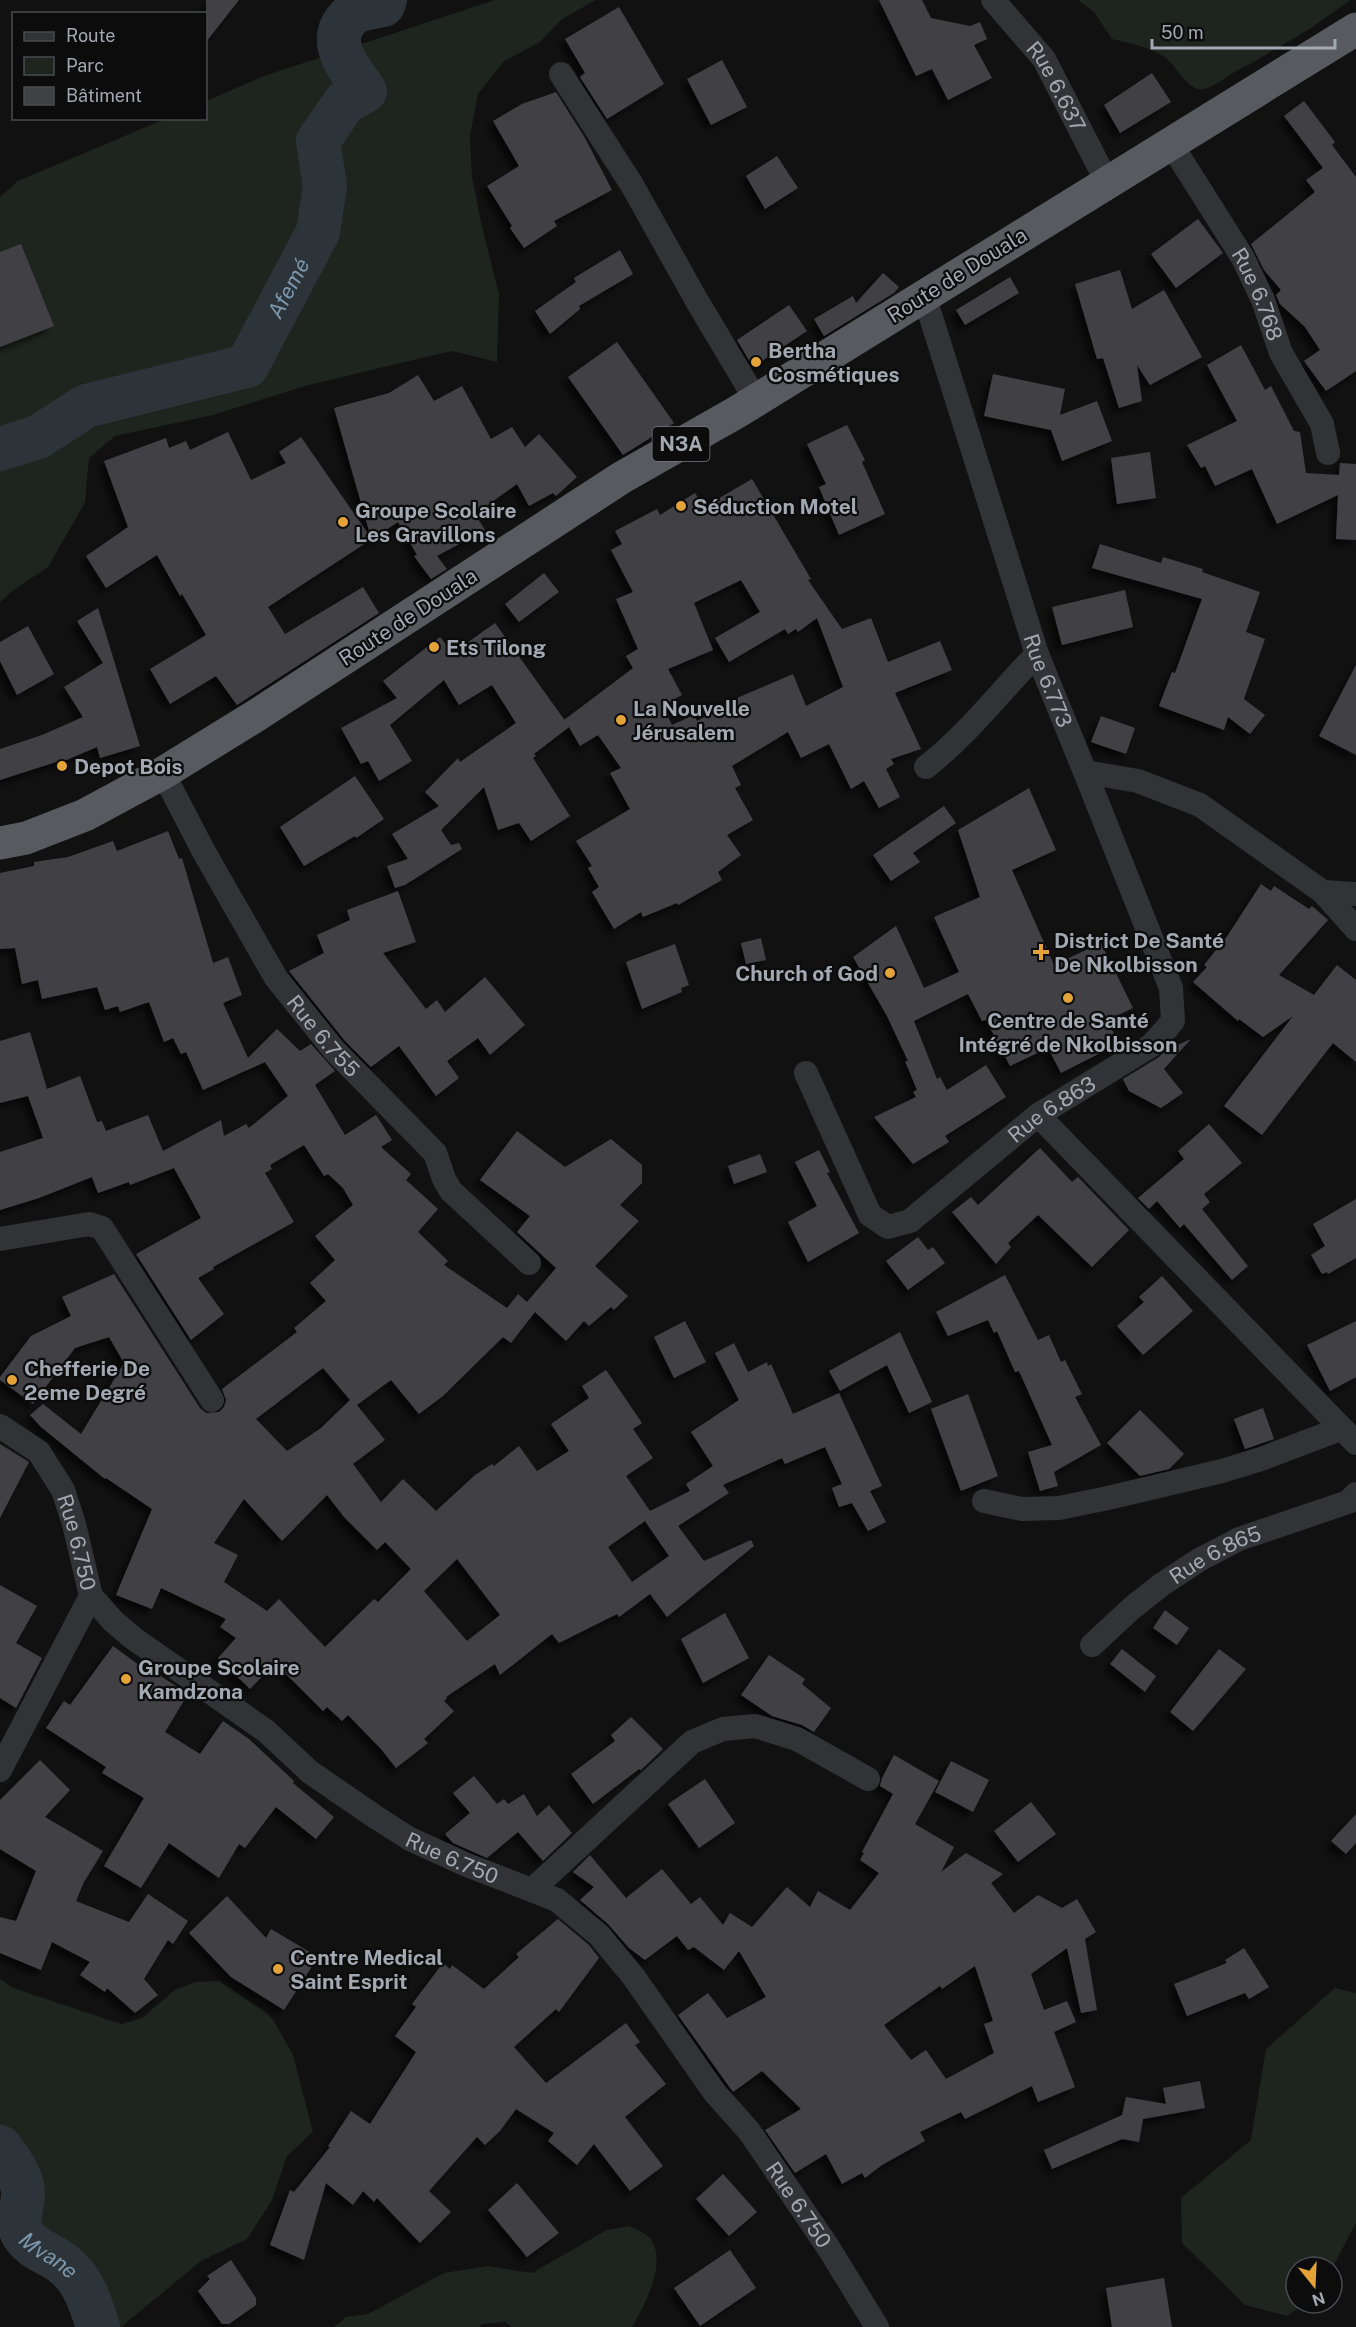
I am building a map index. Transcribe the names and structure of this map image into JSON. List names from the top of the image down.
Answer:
{
  "streets": {
    "highway": ["Route de Douala", "N3A"],
    "street": [
      "Rue 6.637",
      "Rue 6.768",
      "Rue 6.773",
      "Rue 6.755",
      "Rue 6.863",
      "Rue 6.750",
      "Rue 6.865"
    ]
  },
  "crossings": [
    ["Rue 6.637", "Route de Douala"],
    ["Route de Douala", "Rue 6.768"],
    ["Route de Douala", "Rue 6.773"],
    ["Route de Douala", "Rue 6.755"],
    ["Rue 6.773", "Rue 6.863"]
  ],
  "water": ["Afemé", "Mvane"],
  "places": {
    "other": [
      "Bertha Cosmétiques",
      "Séduction Motel",
      "Groupe Scolaire Les Gravillons",
      "Ets Tilong",
      "La Nouvelle Jérusalem",
      "Depot Bois",
      "Church of God",
      "Centre de Santé Intégré de Nkolbisson",
      "Chefferie De 2eme Degré",
      "Groupe Scolaire Kamdzona",
      "Centre Medical Saint Esprit"
    ],
    "health": ["District De Santé De Nkolbisson"]
  },
  "legend": ["Route", "Parc", "Bâtiment"],
  "scale_bar": "50 m",
  "north": "bottom"
}
